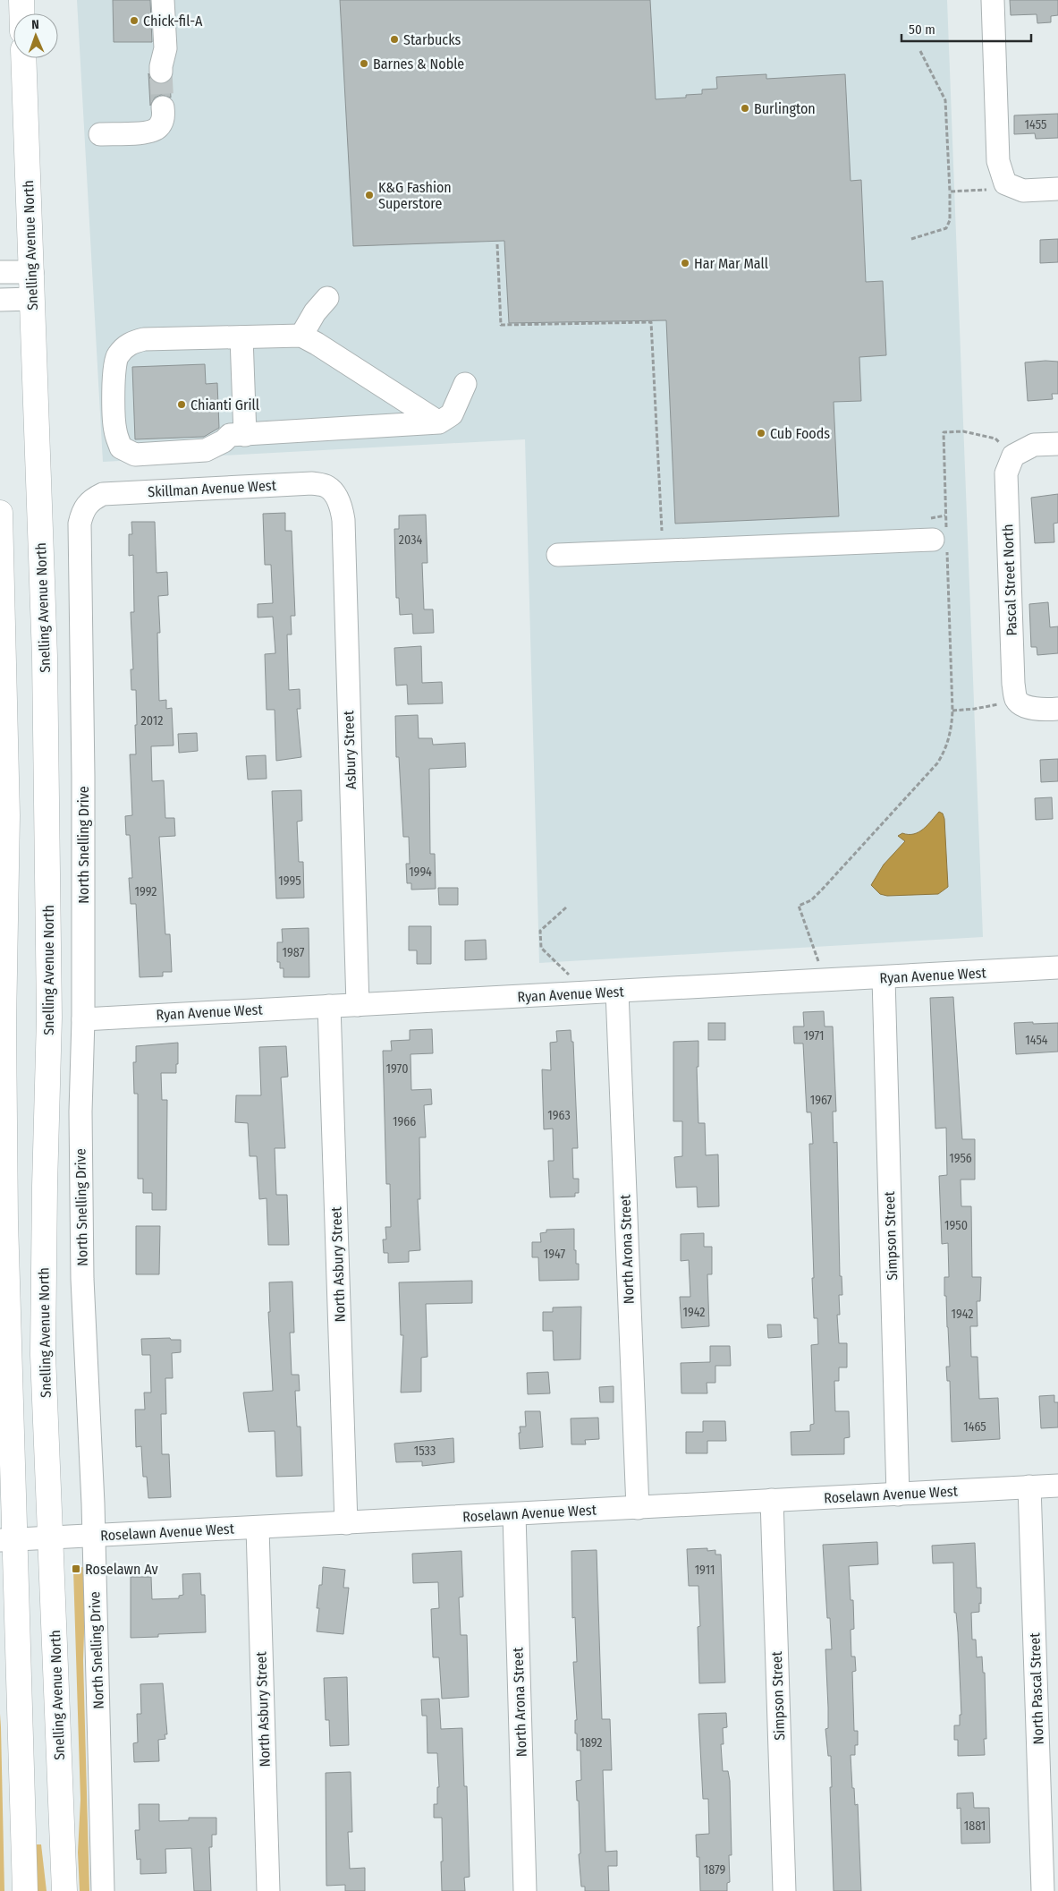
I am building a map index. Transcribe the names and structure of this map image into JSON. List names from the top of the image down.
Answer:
{
  "streets": {
    "main road": ["Snelling Avenue North"],
    "street": [
      "Skillman Avenue West",
      "Pascal Street North",
      "Asbury Street",
      "North Snelling Drive",
      "Ryan Avenue West",
      "Simpson Street",
      "North Arona Street",
      "North Asbury Street",
      "Roselawn Avenue West",
      "North Pascal Street"
    ]
  },
  "crossings": [
    ["Snelling Avenue North", "Roselawn Avenue West"],
    ["Skillman Avenue West", "Asbury Street"],
    ["Skillman Avenue West", "North Snelling Drive"],
    ["Asbury Street", "Ryan Avenue West"],
    ["North Snelling Drive", "Ryan Avenue West"],
    ["North Snelling Drive", "Roselawn Avenue West"],
    ["Ryan Avenue West", "Simpson Street"],
    ["Ryan Avenue West", "North Arona Street"],
    ["Ryan Avenue West", "North Asbury Street"],
    ["Simpson Street", "Roselawn Avenue West"],
    ["North Arona Street", "Roselawn Avenue West"],
    ["North Asbury Street", "Roselawn Avenue West"],
    ["Roselawn Avenue West", "North Pascal Street"]
  ],
  "places": {
    "other": [
      "Chick-fil-A",
      "Starbucks",
      "Barnes & Noble",
      "Burlington",
      "K&G Fashion Superstore",
      "Har Mar Mall",
      "Chianti Grill",
      "Cub Foods"
    ],
    "transit": ["Roselawn Av"]
  },
  "house_numbers": [
    "1455",
    "2034",
    "2012",
    "1994",
    "1995",
    "1992",
    "1987",
    "1971",
    "1454",
    "1970",
    "1967",
    "1963",
    "1966",
    "1956",
    "1950",
    "1947",
    "1942",
    "1942",
    "1465",
    "1533",
    "1911",
    "1892",
    "1881",
    "1879"
  ],
  "scale_bar": "50 m",
  "north": "top"
}
